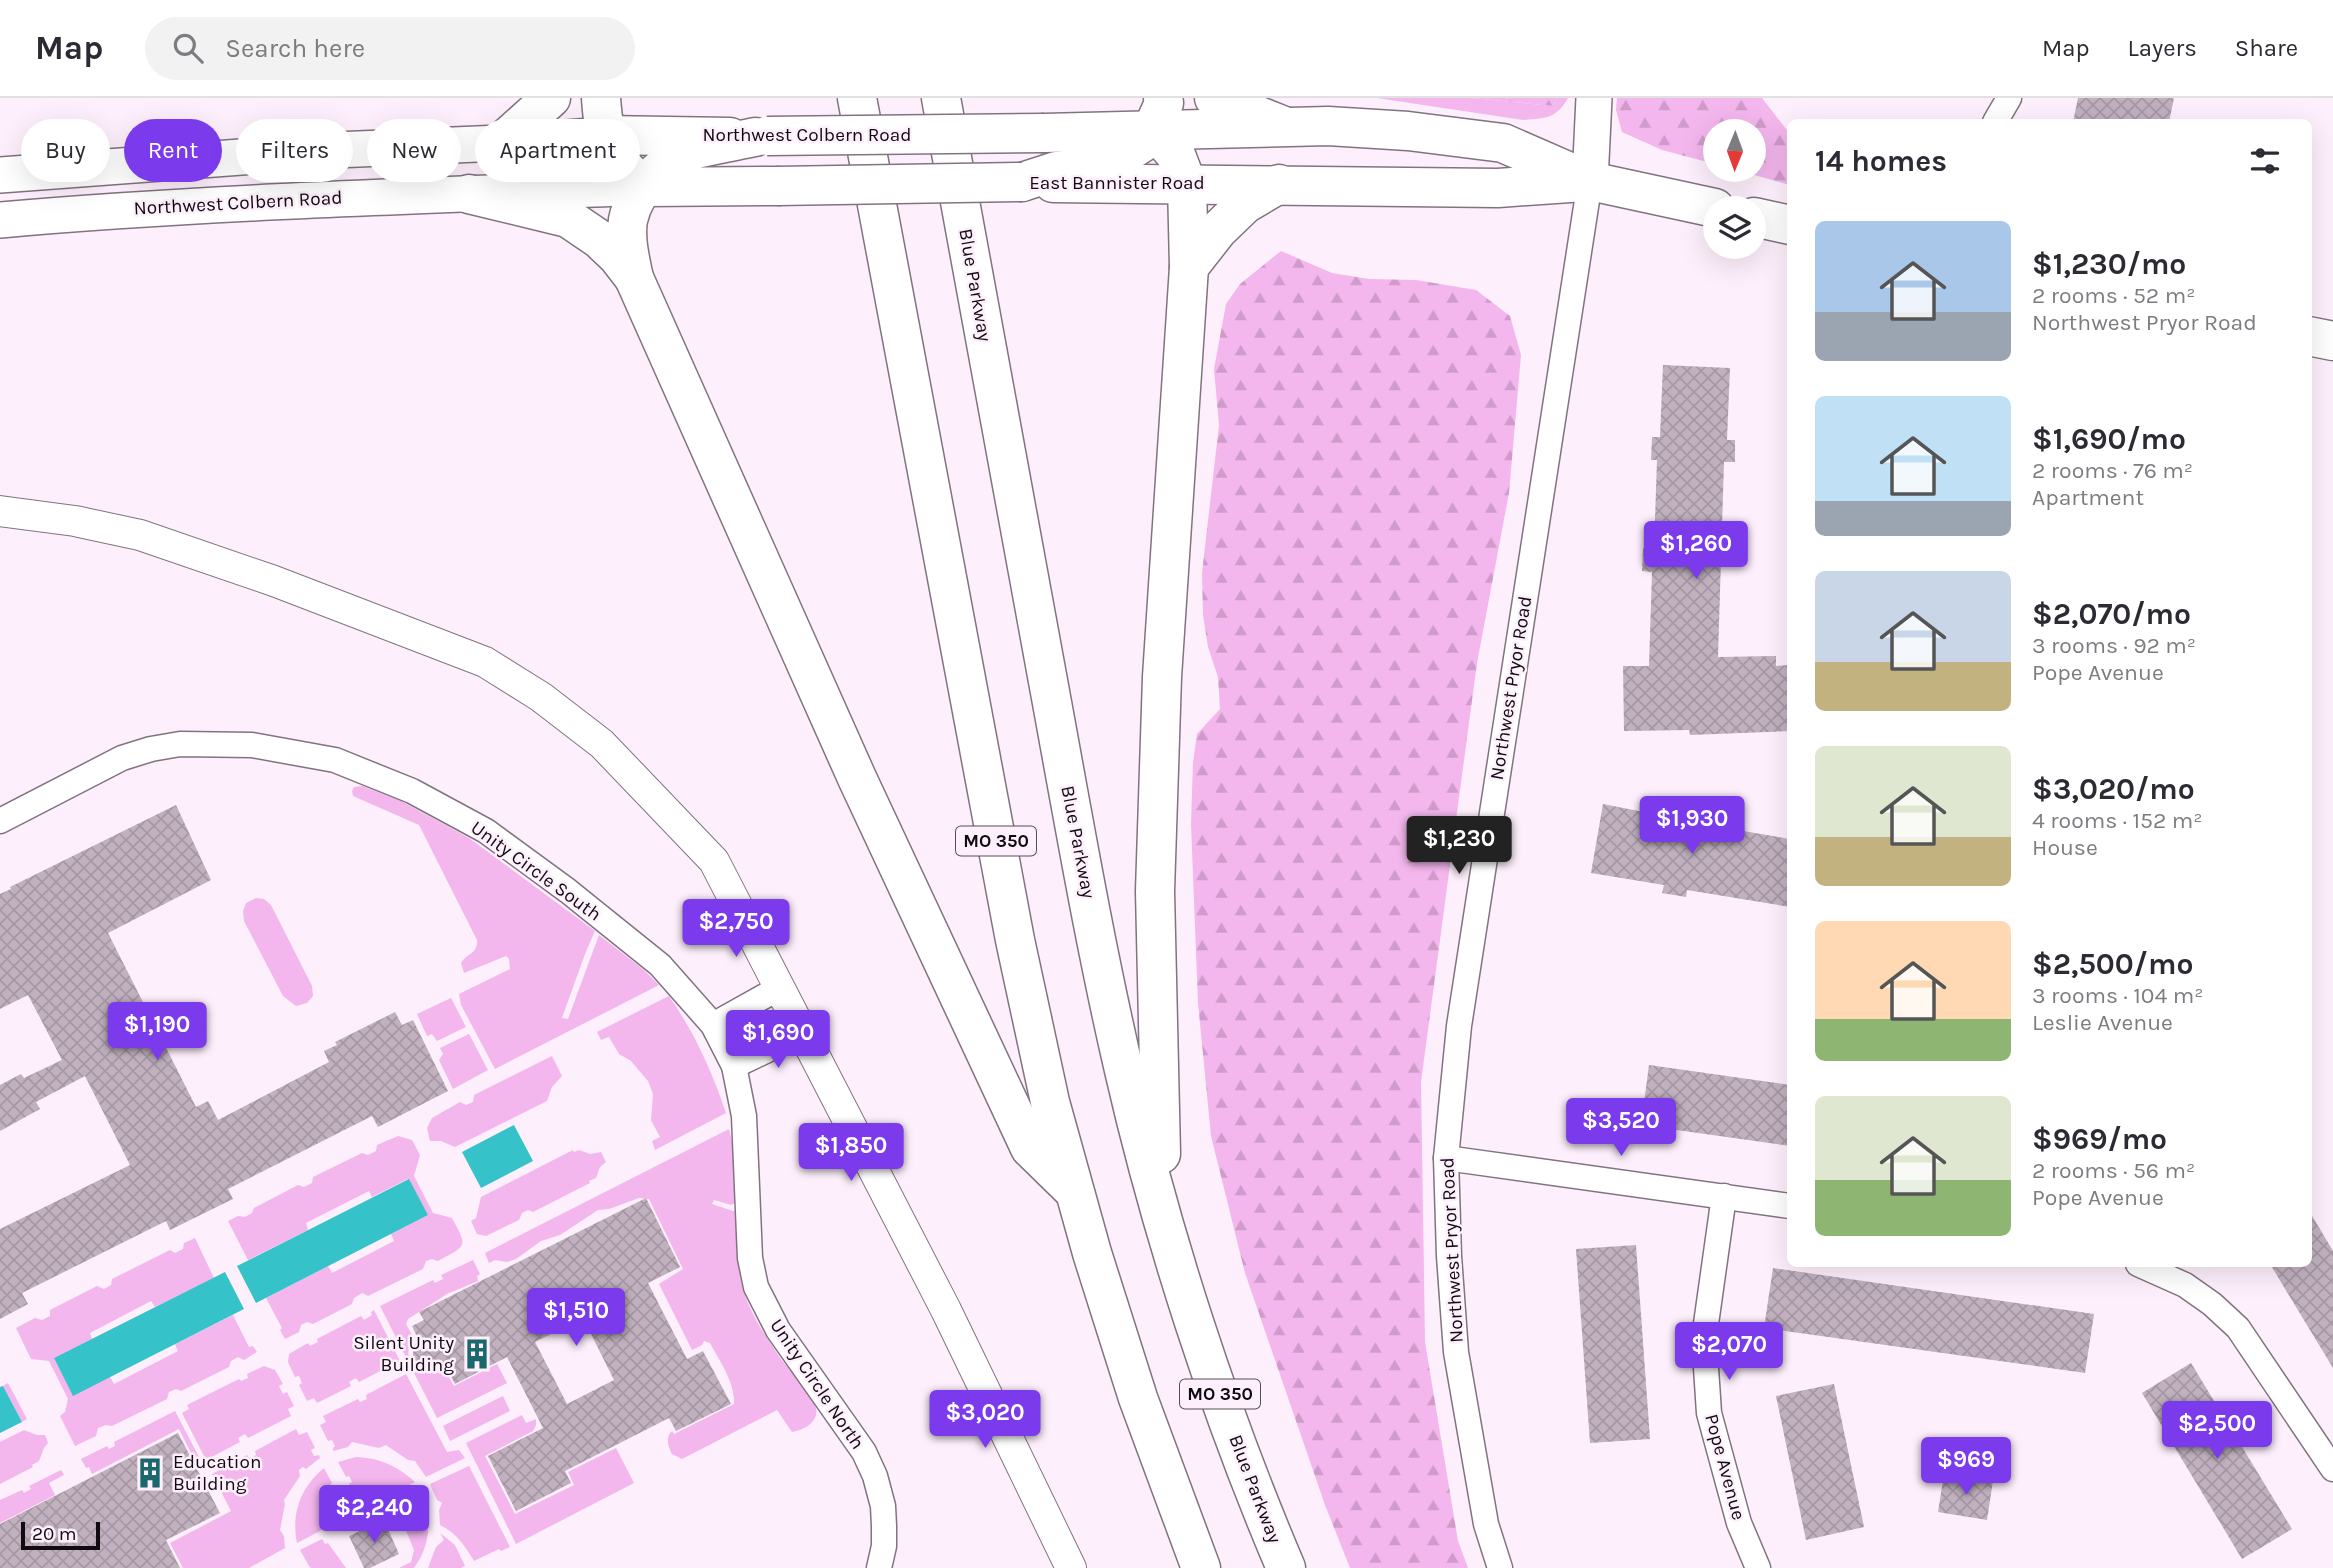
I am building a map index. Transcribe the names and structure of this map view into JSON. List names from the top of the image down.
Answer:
{
  "streets": {
    "main road": [
      "Northwest Colbern Road",
      "East Bannister Road",
      "Blue Parkway",
      "Northwest Pryor Road",
      "MO 350"
    ],
    "street": ["Unity Circle South", "Unity Circle North", "Pope Avenue"]
  },
  "crossings": [
    ["Northwest Colbern Road", "East Bannister Road"],
    ["East Bannister Road", "Northwest Pryor Road"],
    ["Unity Circle South", "Unity Circle North"]
  ],
  "places": {
    "building": ["Silent Unity Building", "Education Building"]
  },
  "scale_bar": "20 m",
  "north": "bottom",
  "page": {
    "header": "Map",
    "search": "Search here",
    "nav": ["Map", "Layers", "Share"],
    "chip": [
      "Buy",
      "Rent",
      "Filters",
      "New",
      "Apartment"
    ],
    "heading": "14 homes",
    "list": [
      {
        "name": "$1,230/mo",
        "note": "2 rooms · 52 m² · Northwest Pryor Road"
      },
      {
        "name": "$1,690/mo",
        "note": "2 rooms · 76 m² · Apartment"
      },
      {
        "name": "$2,070/mo",
        "note": "3 rooms · 92 m² · Pope Avenue"
      },
      {
        "name": "$3,020/mo",
        "note": "4 rooms · 152 m² · House"
      },
      {
        "name": "$2,500/mo",
        "note": "3 rooms · 104 m² · Leslie Avenue"
      },
      {
        "name": "$969/mo",
        "note": "2 rooms · 56 m² · Pope Avenue"
      }
    ],
    "price": [
      "$1,260",
      "$1,930",
      "$1,230",
      "$2,750",
      "$1,190",
      "$1,690",
      "$3,520",
      "$1,850",
      "$1,510",
      "$2,070",
      "$3,020",
      "$2,500",
      "$969",
      "$2,240"
    ],
    "scale": "20 m"
  }
}
